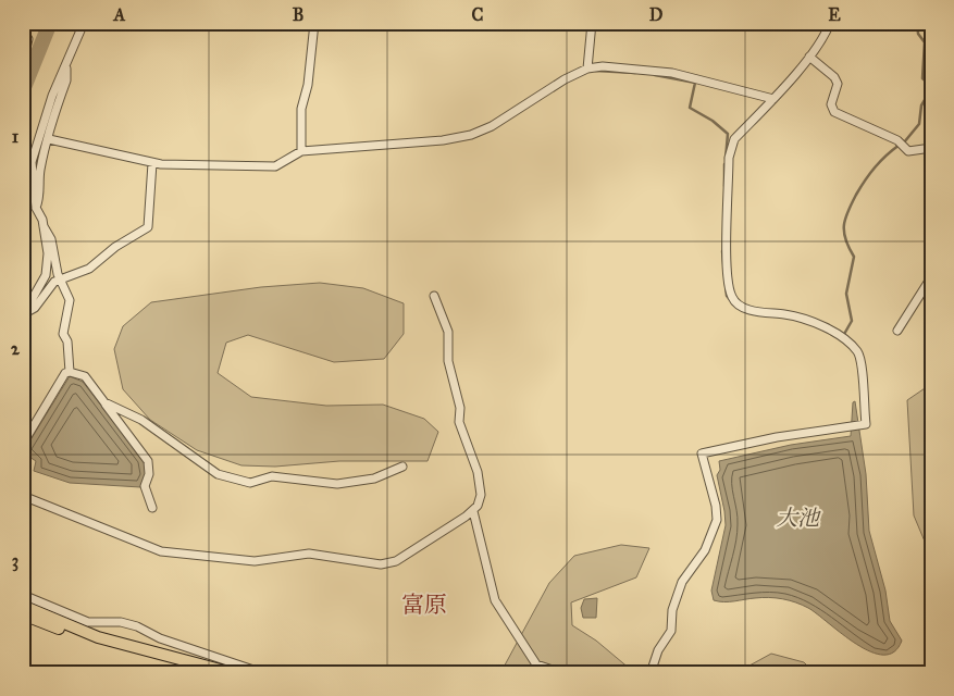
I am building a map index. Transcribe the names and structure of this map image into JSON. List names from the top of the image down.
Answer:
{
  "districts": ["富原"],
  "water": ["大池"],
  "grid": {
    "columns": [
      "A",
      "B",
      "C",
      "D",
      "E"
    ],
    "rows": ["1", "2", "3"]
  }
}
